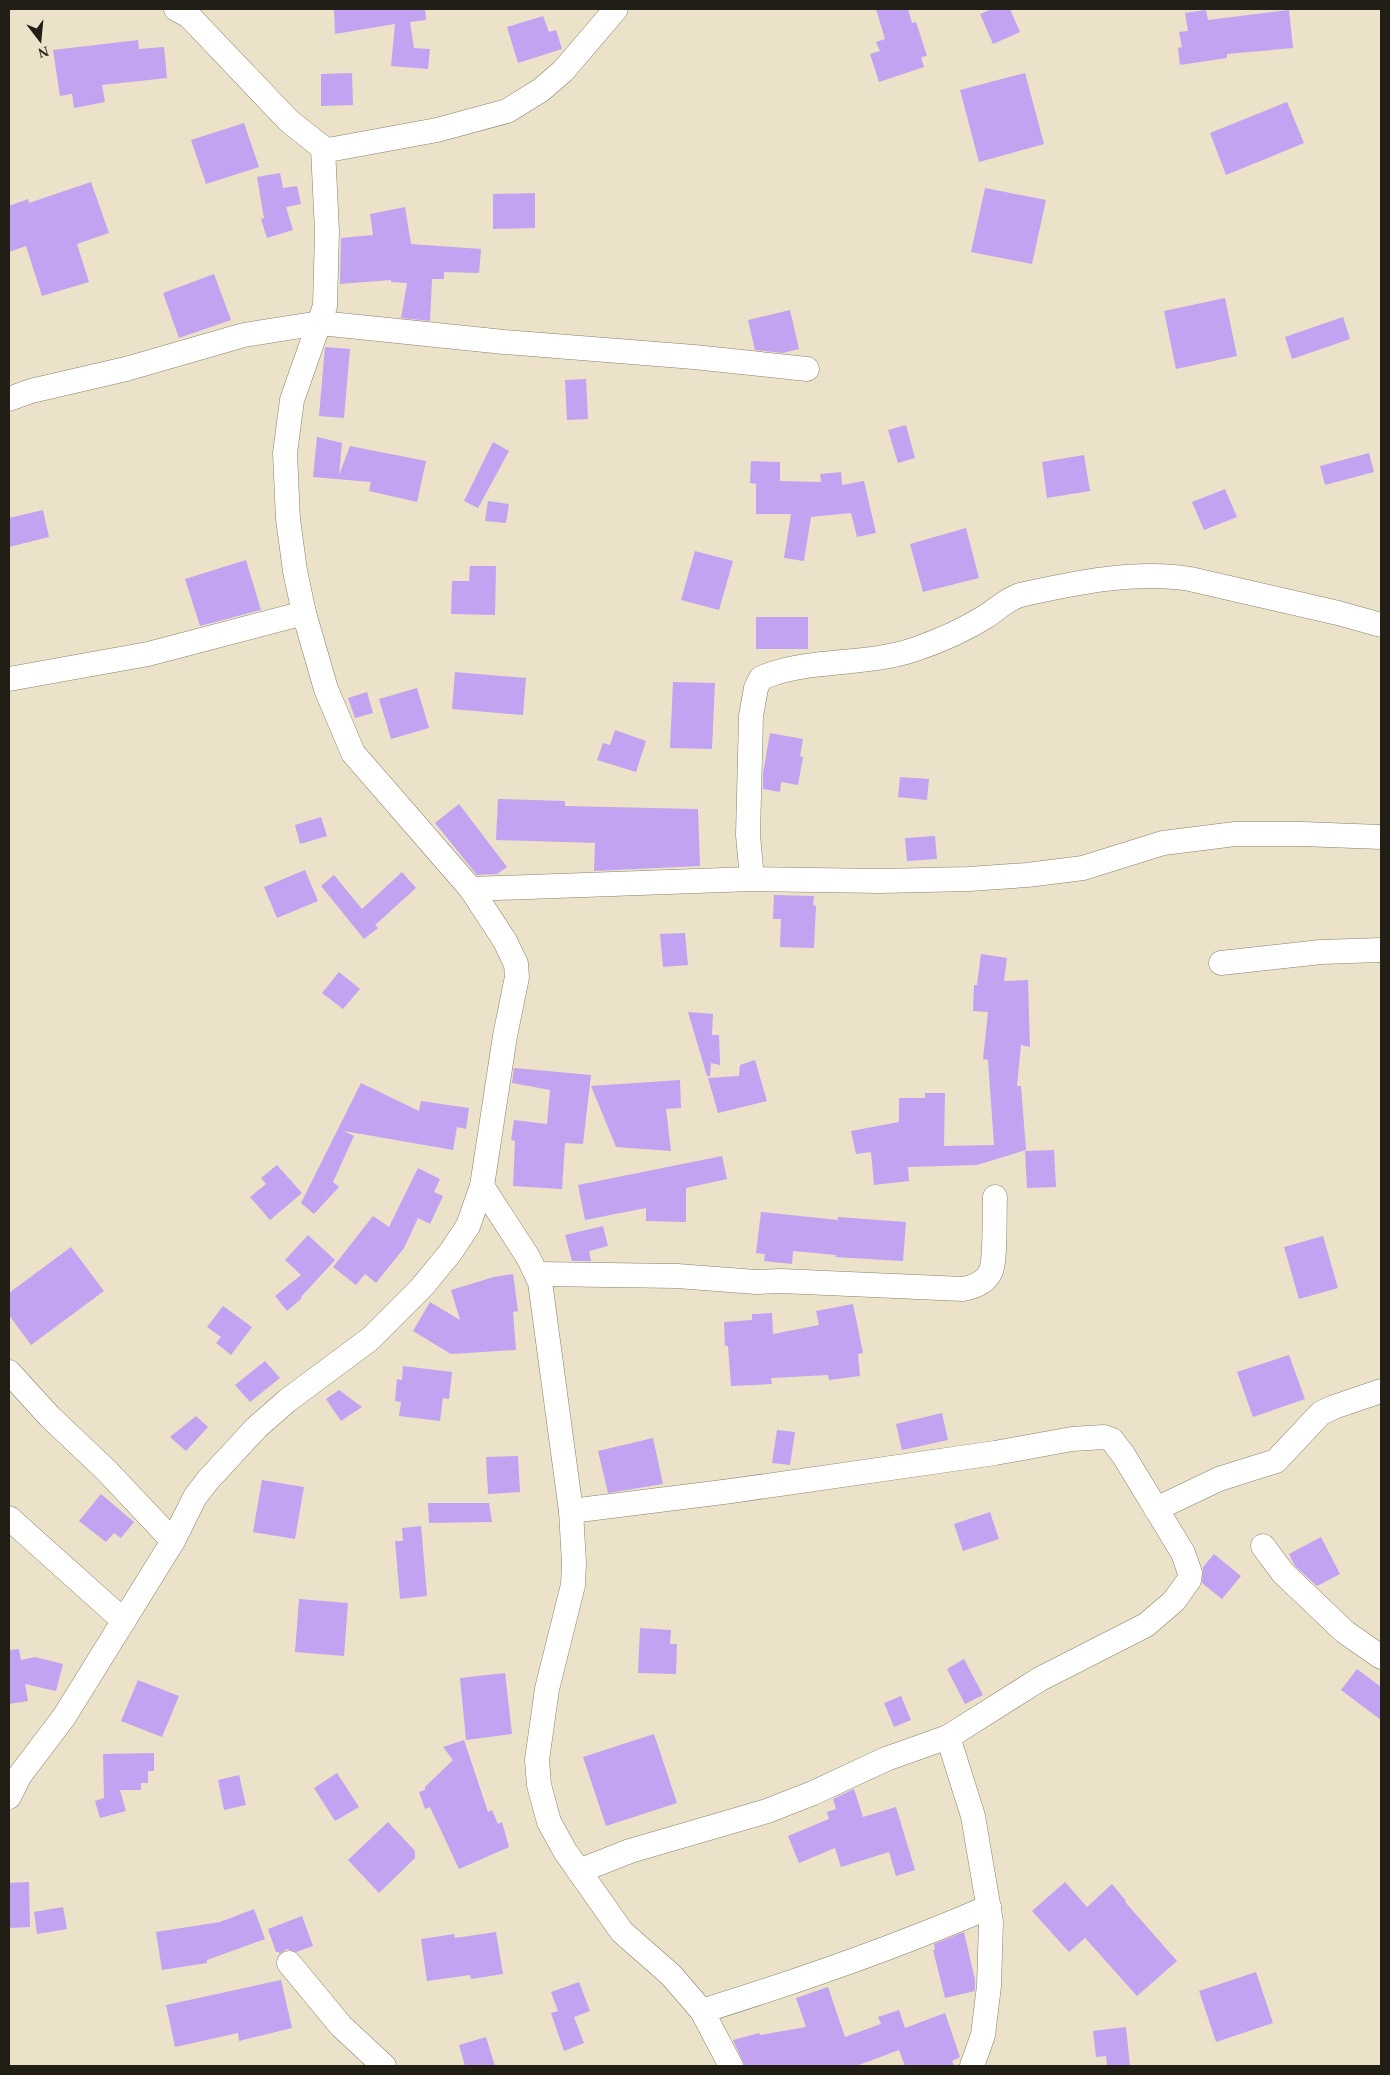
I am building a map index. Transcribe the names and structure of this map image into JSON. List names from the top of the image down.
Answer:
{
  "north": "bottom"
}
